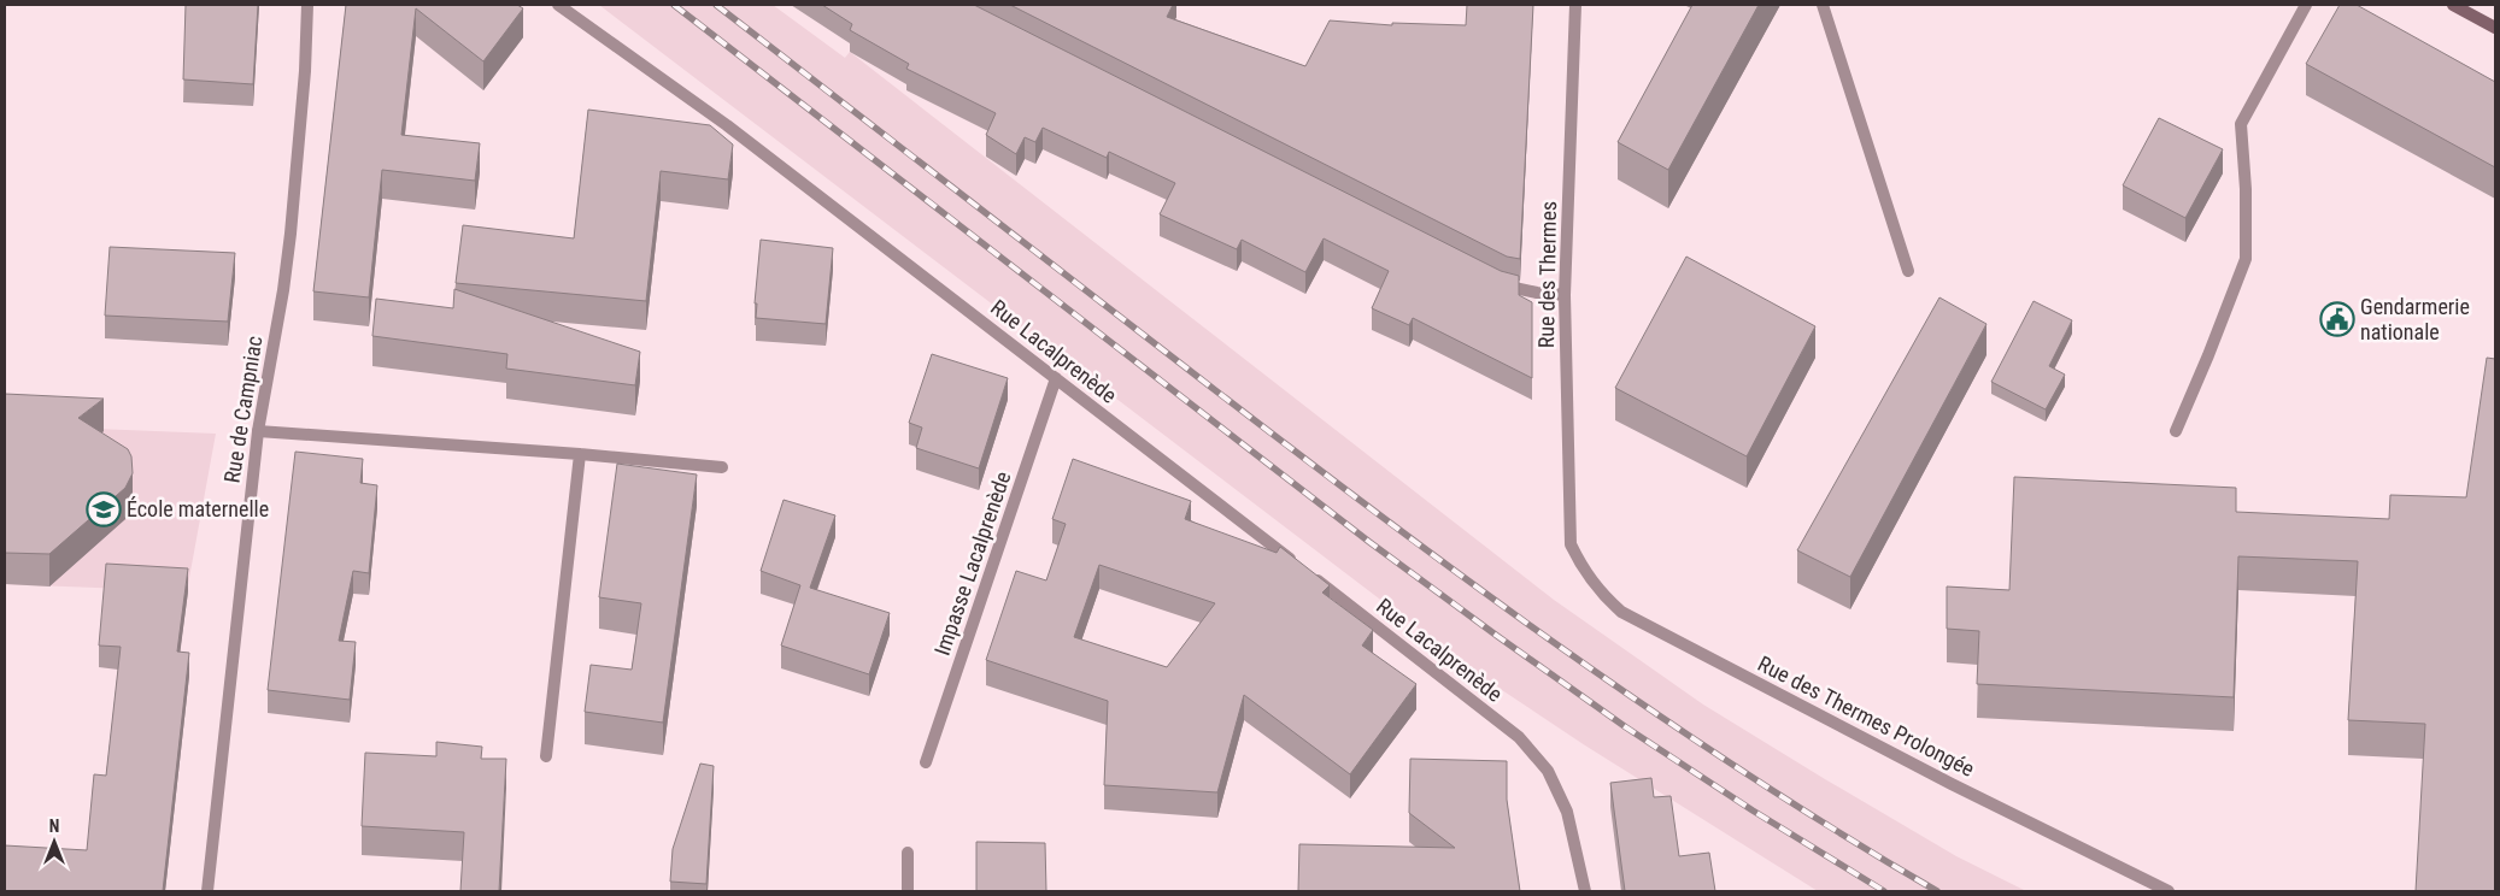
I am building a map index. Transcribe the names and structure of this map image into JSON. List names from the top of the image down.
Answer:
{
  "streets": {
    "street": [
      "Rue des Thermes",
      "Rue Lacalprenède",
      "Rue de Campniac",
      "Impasse Lacalprenède",
      "Rue des Thermes Prolongée"
    ]
  },
  "crossings": [
    ["Rue des Thermes", "Rue des Thermes Prolongée"],
    ["Rue Lacalprenède", "Impasse Lacalprenède"]
  ],
  "places": {
    "public building": ["Gendarmerie nationale"],
    "school or university": ["École maternelle"]
  },
  "north": "top"
}
